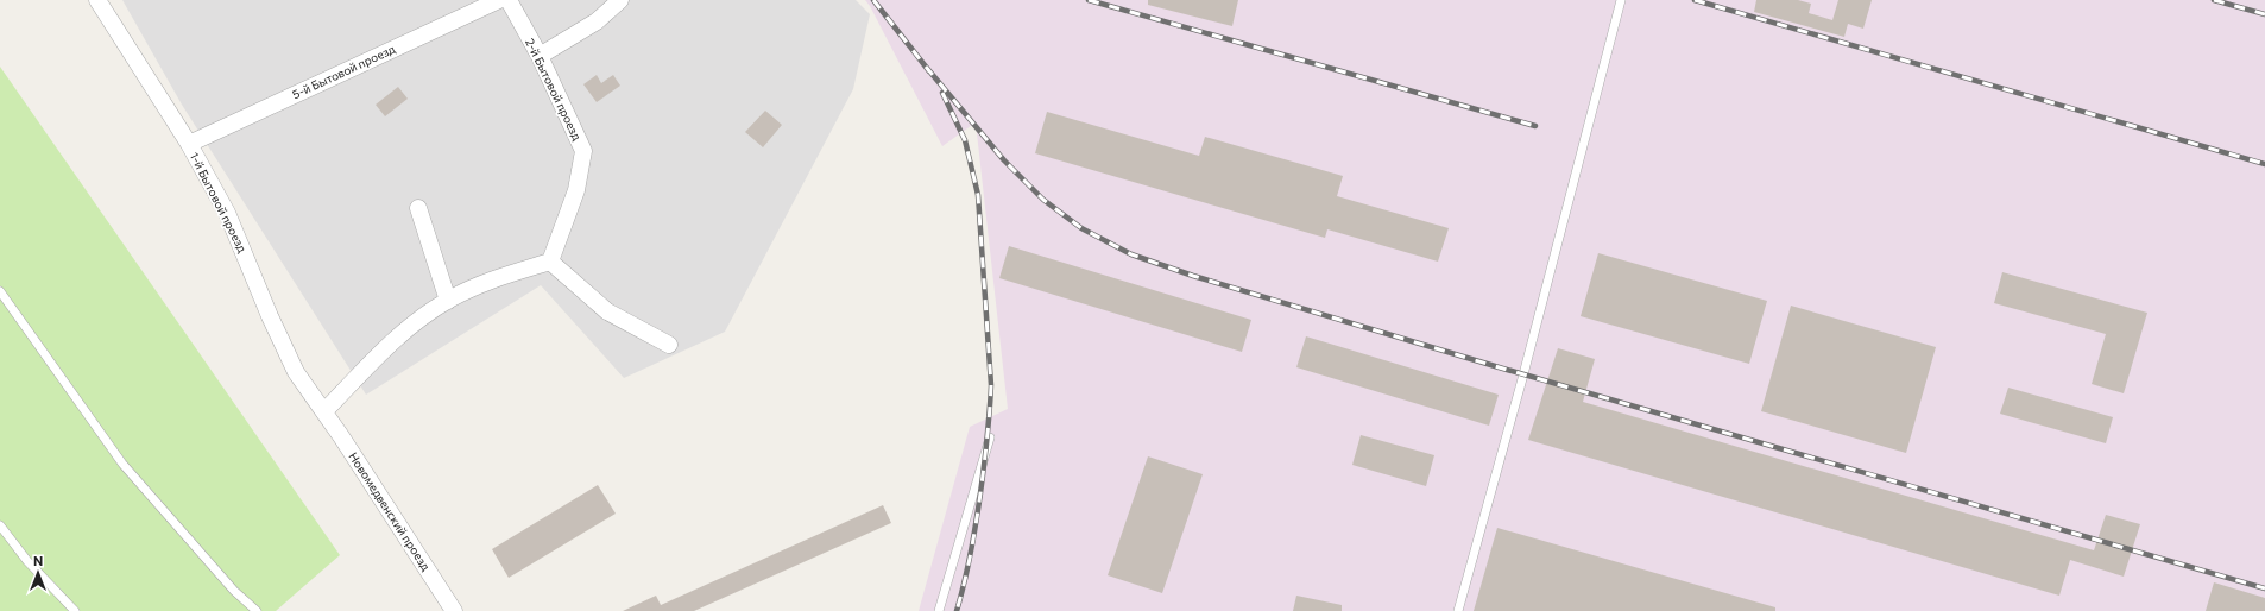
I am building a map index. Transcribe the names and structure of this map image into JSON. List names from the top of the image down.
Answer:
{
  "streets": {
    "street": [
      "5-й Бытовой проезд",
      "2-й Бытовой проезд",
      "1-й Бытовой проезд",
      "Новомедвенский проезд"
    ]
  },
  "crossings": [
    ["5-й Бытовой проезд", "1-й Бытовой проезд"],
    ["1-й Бытовой проезд", "Новомедвенский проезд"]
  ],
  "north": "top"
}
